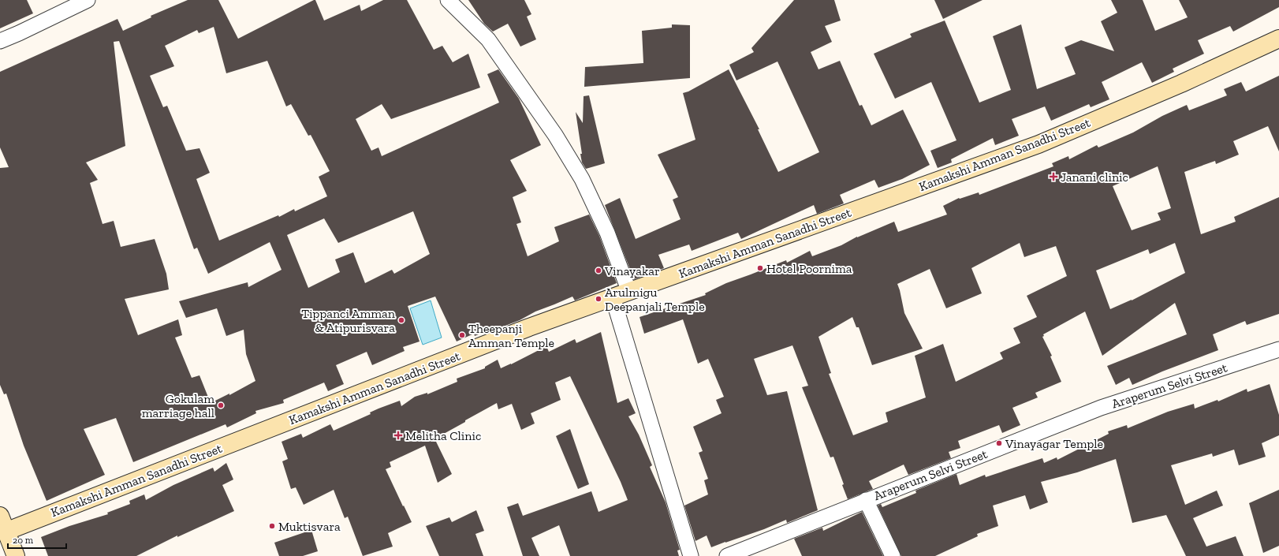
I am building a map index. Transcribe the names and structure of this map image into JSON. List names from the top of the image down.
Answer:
{
  "streets": {
    "main road": ["Kamakshi Amman Sanadhi Street"],
    "street": ["Araperum Selvi Street"]
  },
  "places": {
    "health": ["Janani clinic", "Melitha Clinic"],
    "other": [
      "Hotel Poornima",
      "Vinayakar",
      "Arulmigu Deepanjali Temple",
      "Tippanci Amman & Atipurisvara",
      "Theepanji Amman Temple",
      "Gokulam marriage hall",
      "Vinayagar Temple",
      "Muktisvara"
    ]
  },
  "scale_bar": "20 m"
}
